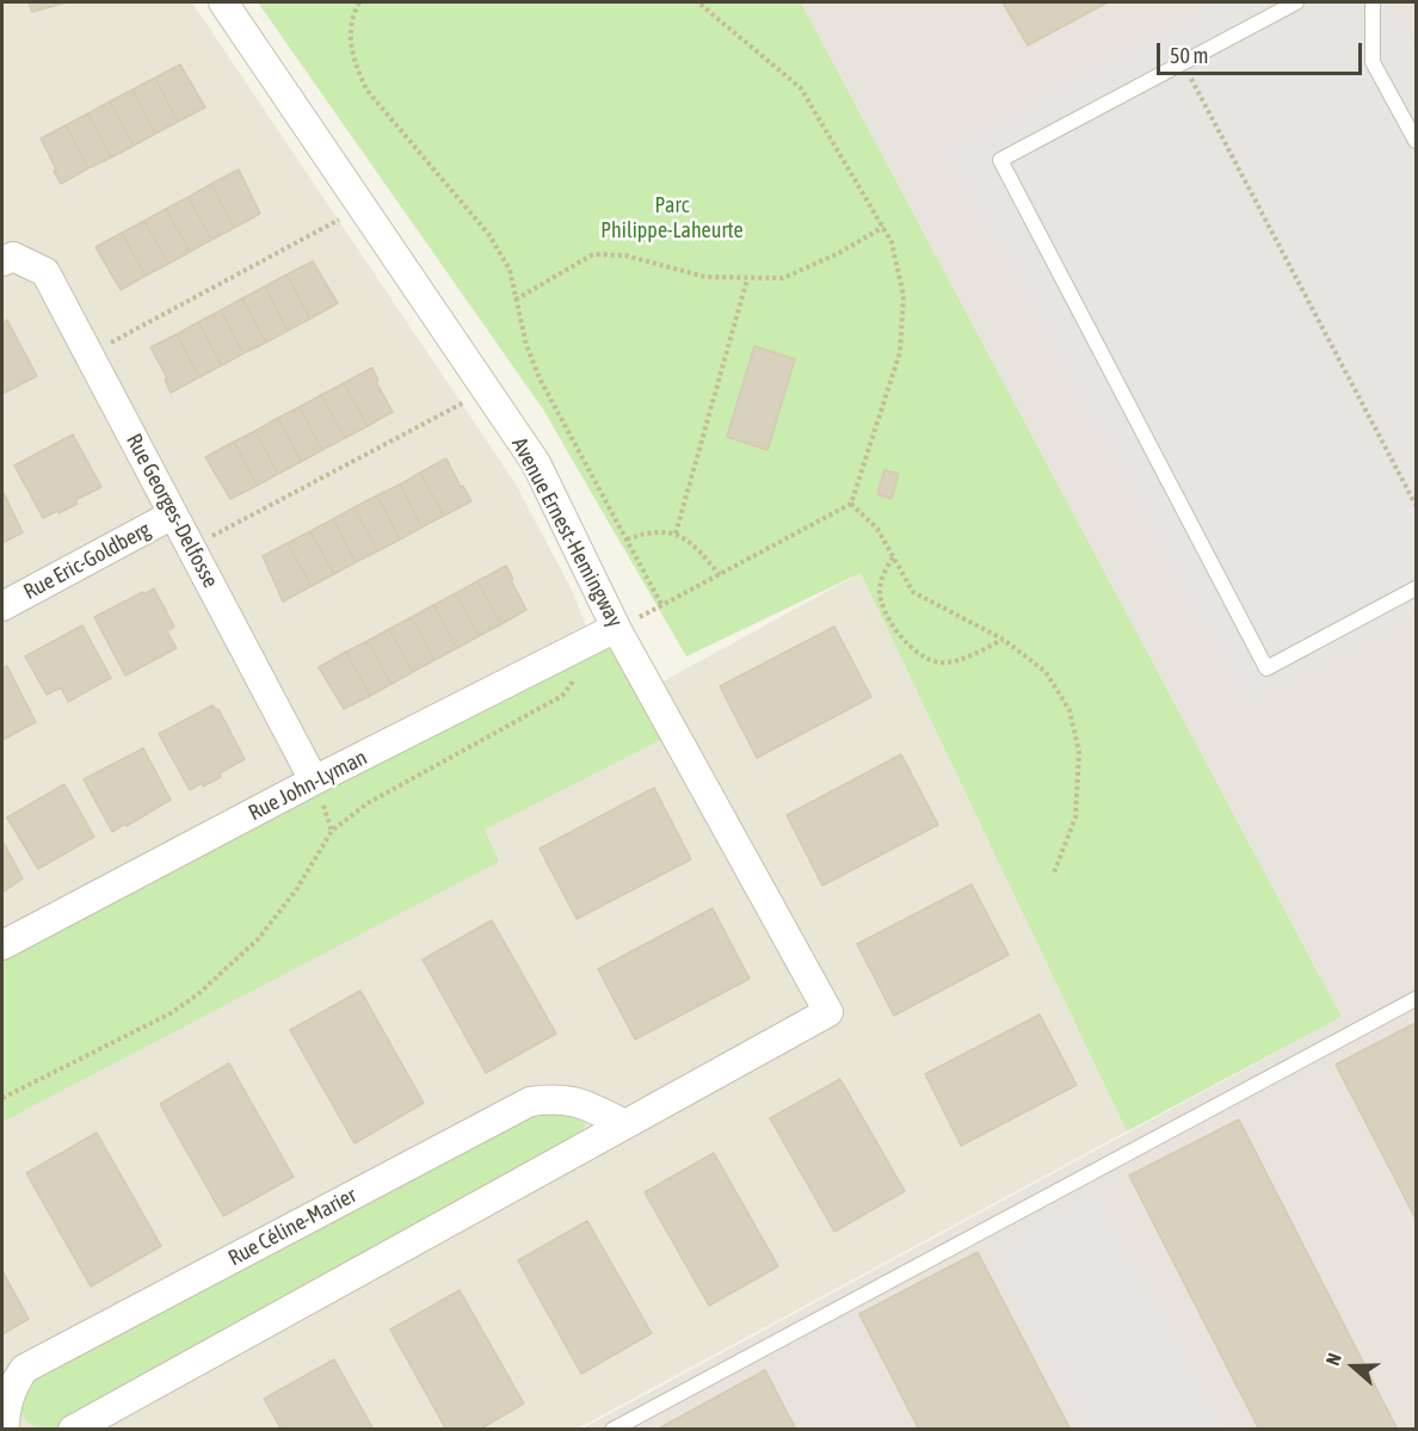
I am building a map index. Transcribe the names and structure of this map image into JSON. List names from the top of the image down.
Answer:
{
  "streets": {
    "street": [
      "Rue Georges-Delfosse",
      "Avenue Ernest-Hemingway",
      "Rue Eric-Goldberg",
      "Rue John-Lyman",
      "Rue Céline-Marier"
    ]
  },
  "crossings": [
    ["Rue Georges-Delfosse", "Rue Eric-Goldberg"],
    ["Rue Georges-Delfosse", "Rue John-Lyman"],
    ["Avenue Ernest-Hemingway", "Rue John-Lyman"],
    ["Avenue Ernest-Hemingway", "Rue Céline-Marier"]
  ],
  "parks": ["Parc Philippe-Laheurte"],
  "scale_bar": "50 m",
  "north": "left"
}
